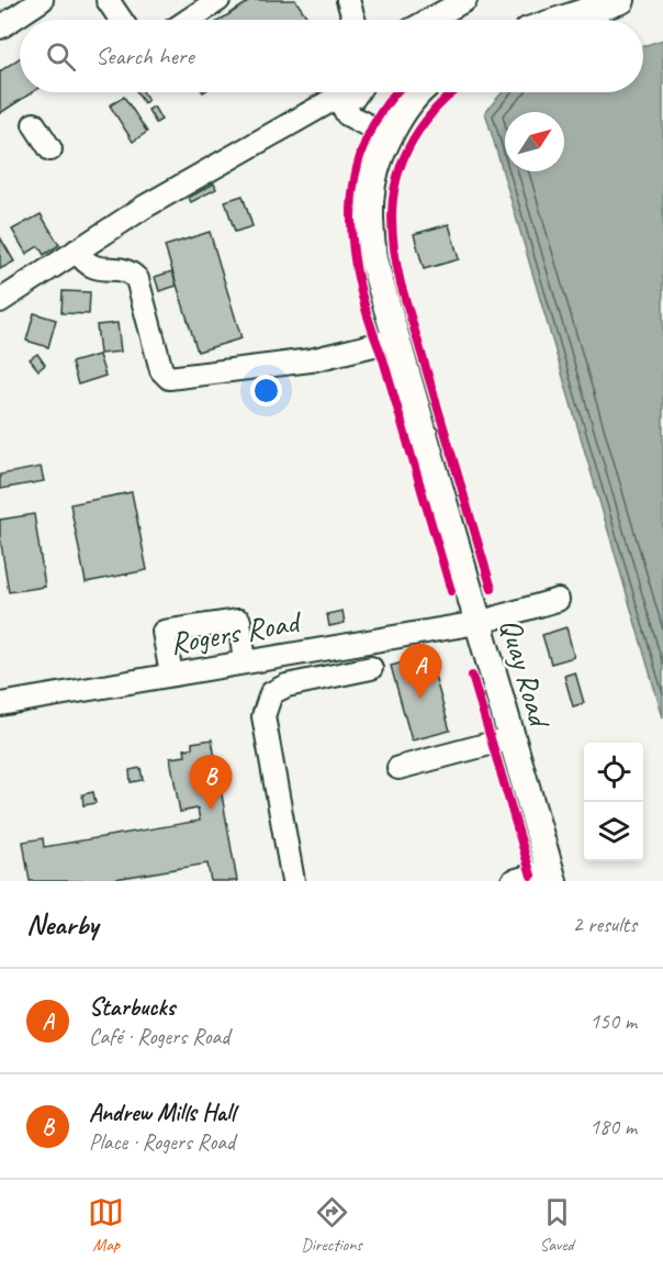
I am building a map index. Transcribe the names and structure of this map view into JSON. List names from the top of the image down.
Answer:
{
  "streets": {
    "main road": ["Quay Road"],
    "street": ["Rogers Road"]
  },
  "crossings": [
    ["Rogers Road", "Quay Road"]
  ],
  "north": "top right",
  "page": {
    "search": "Search here",
    "pins": ["A", "B"],
    "heading": ["Nearby", "2 results"],
    "list": [
      {
        "mark": "A",
        "name": "Starbucks",
        "note": "Café · Rogers Road",
        "value": "150 m"
      },
      {
        "mark": "B",
        "name": "Andrew Mills Hall",
        "note": "Place · Rogers Road",
        "value": "180 m"
      }
    ],
    "nav": ["Map", "Directions", "Saved"]
  }
}
